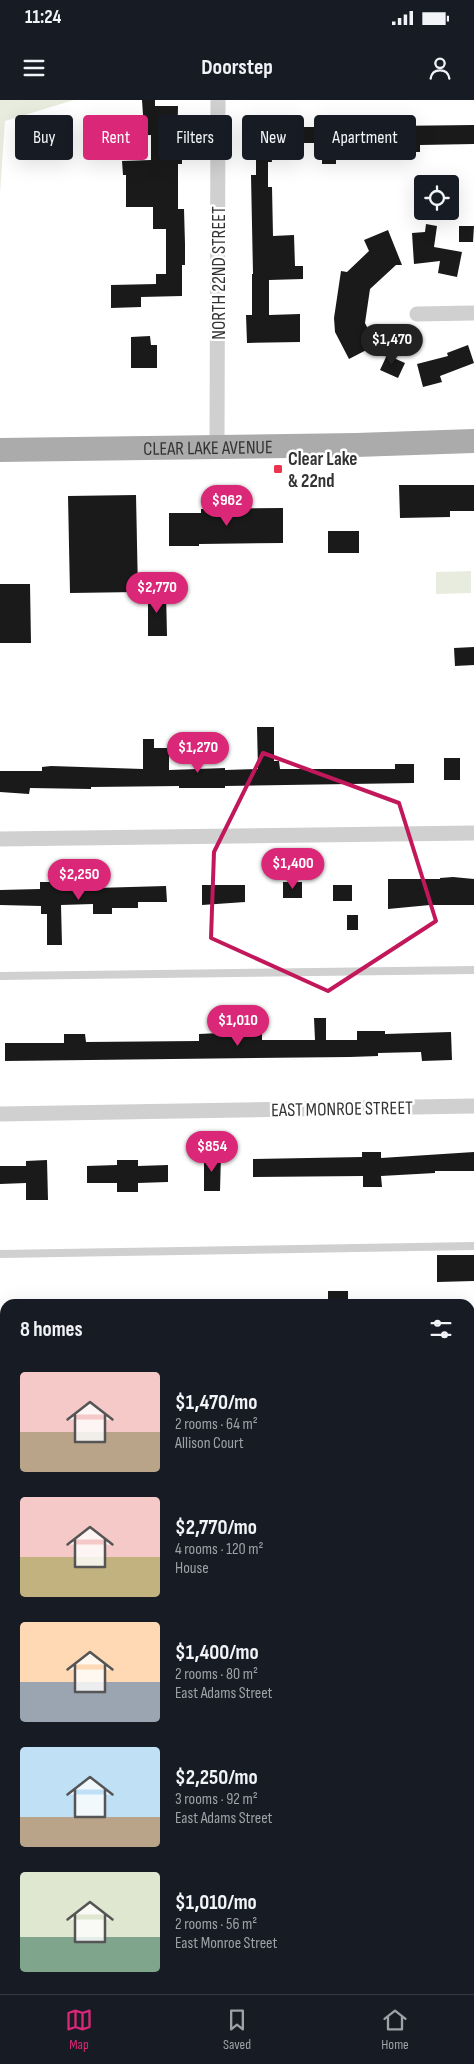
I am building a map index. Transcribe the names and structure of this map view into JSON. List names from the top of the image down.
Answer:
{
  "streets": {
    "main road": ["CLEAR LAKE AVENUE"],
    "street": ["NORTH 22ND STREET", "EAST MONROE STREET"]
  },
  "crossings": [
    ["NORTH 22ND STREET", "CLEAR LAKE AVENUE"]
  ],
  "places": {
    "transit": ["Clear Lake & 22nd"]
  },
  "page": {
    "status": "11:24",
    "header": "Doorstep",
    "chip": [
      "Buy",
      "Rent",
      "Filters",
      "New",
      "Apartment"
    ],
    "price": [
      "$1,470",
      "$962",
      "$2,770",
      "$1,270",
      "$1,400",
      "$2,250",
      "$1,010",
      "$854"
    ],
    "heading": "8 homes",
    "list": [
      {
        "name": "$1,470/mo",
        "note": "2 rooms · 64 m² · Allison Court"
      },
      {
        "name": "$2,770/mo",
        "note": "4 rooms · 120 m² · House"
      },
      {
        "name": "$1,400/mo",
        "note": "2 rooms · 80 m² · East Adams Street"
      },
      {
        "name": "$2,250/mo",
        "note": "3 rooms · 92 m² · East Adams Street"
      },
      {
        "name": "$1,010/mo",
        "note": "2 rooms · 56 m² · East Monroe Street"
      }
    ],
    "tabs": ["Map", "Saved", "Home"]
  }
}
